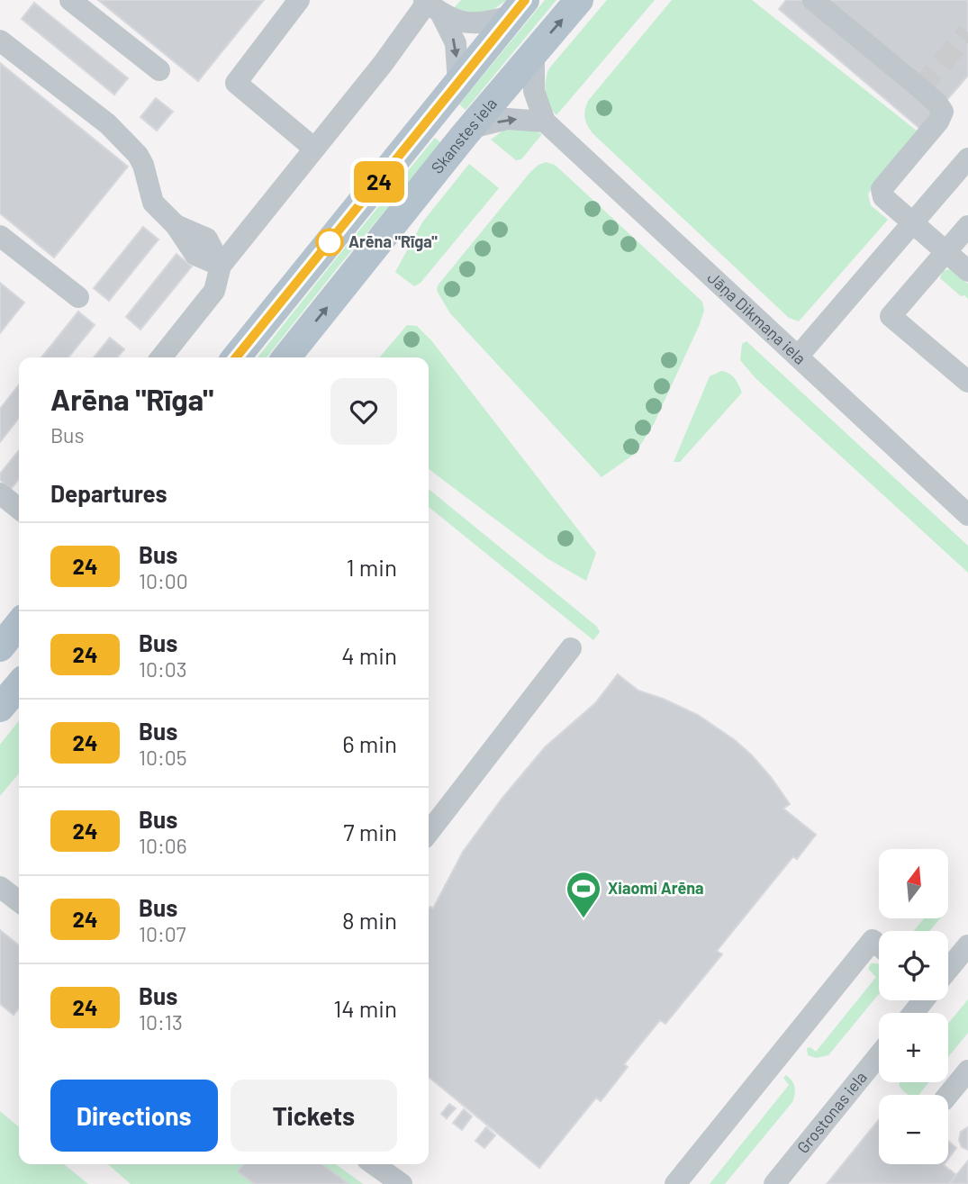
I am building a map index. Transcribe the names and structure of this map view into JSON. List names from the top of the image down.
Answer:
{
  "streets": {
    "main road": ["Skanstes iela"],
    "street": ["Jāņa Dikmaņa iela", "Grostonas iela"]
  },
  "crossings": [
    ["Skanstes iela", "Jāņa Dikmaņa iela"]
  ],
  "places": {
    "other": ["Arēna \"Rīga\""],
    "sports": ["Xiaomi Arēna"]
  },
  "lines": ["bus line 24"],
  "north": "top",
  "page": {
    "on_map": "24",
    "heading": [
      ["Arēna \"Rīga\"", "Bus"],
      "Departures"
    ],
    "list": [
      {
        "mark": "24",
        "name": "Bus",
        "note": "10:00",
        "value": "1 min"
      },
      {
        "mark": "24",
        "name": "Bus",
        "note": "10:03",
        "value": "4 min"
      },
      {
        "mark": "24",
        "name": "Bus",
        "note": "10:05",
        "value": "6 min"
      },
      {
        "mark": "24",
        "name": "Bus",
        "note": "10:06",
        "value": "7 min"
      },
      {
        "mark": "24",
        "name": "Bus",
        "note": "10:07",
        "value": "8 min"
      },
      {
        "mark": "24",
        "name": "Bus",
        "note": "10:13",
        "value": "14 min"
      }
    ],
    "map_buttons": ["+", "−"],
    "buttons": ["Directions", "Tickets"]
  }
}
